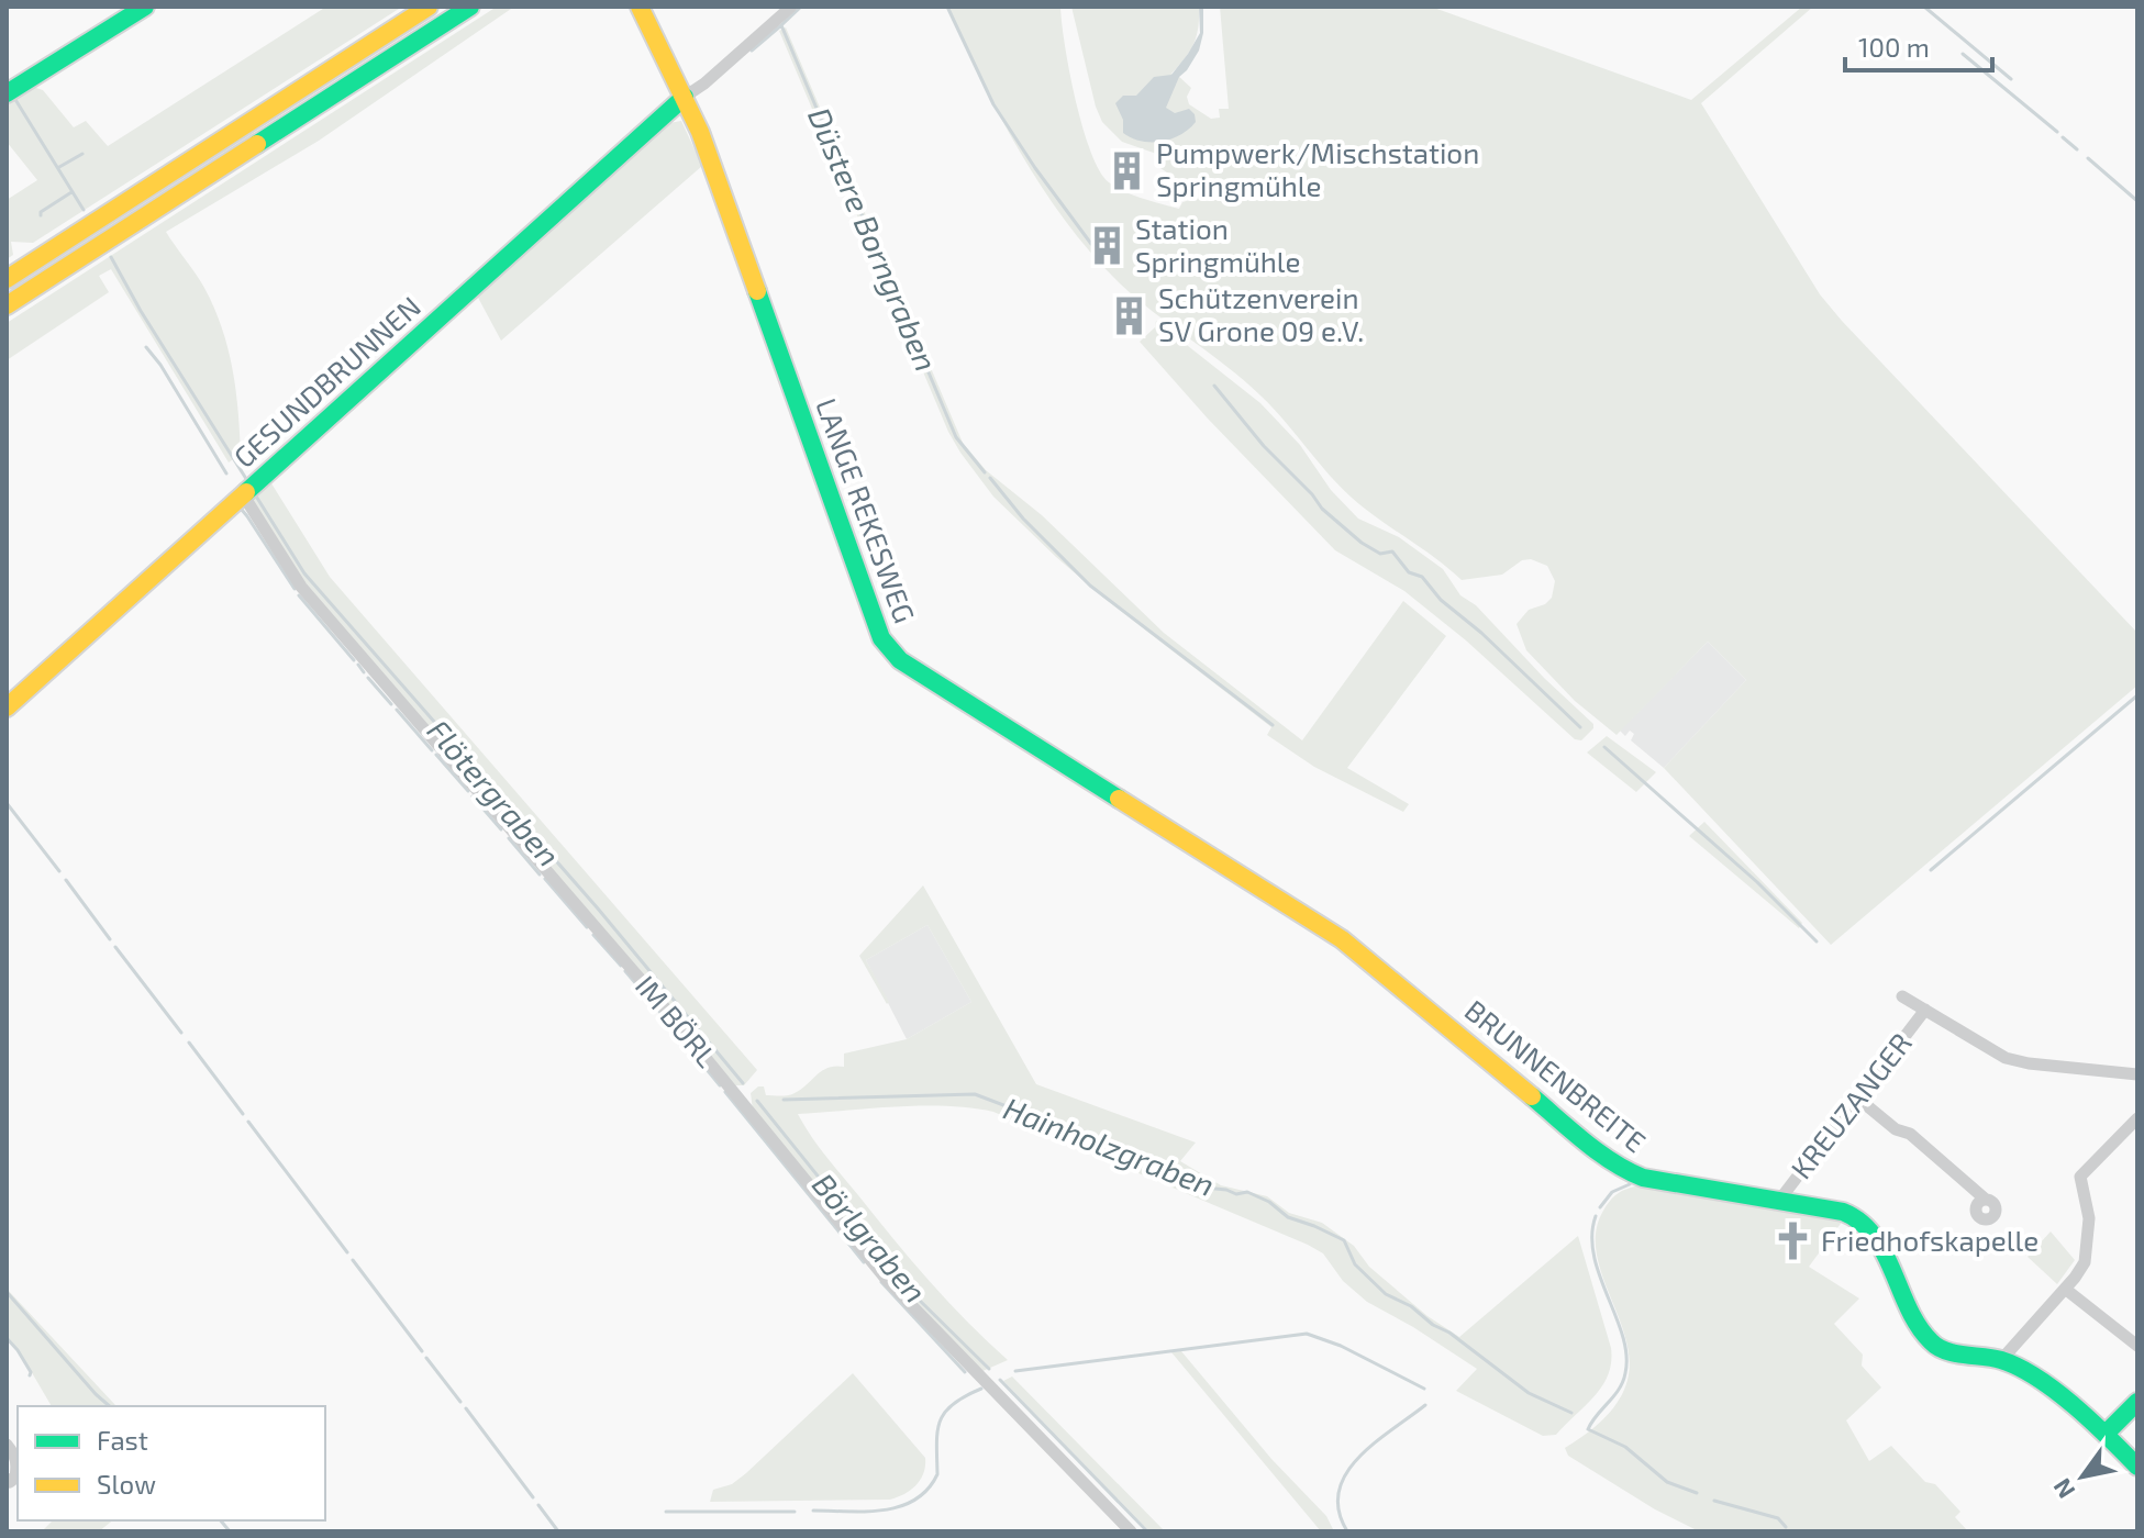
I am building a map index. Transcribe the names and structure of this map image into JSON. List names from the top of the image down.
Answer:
{
  "streets": {
    "main road": ["GESUNDBRUNNEN", "LANGE REKESWEG", "BRUNNENBREITE"],
    "street": ["IM BÖRL", "KREUZANGER"]
  },
  "crossings": [
    ["GESUNDBRUNNEN", "LANGE REKESWEG"],
    ["GESUNDBRUNNEN", "IM BÖRL"],
    ["LANGE REKESWEG", "BRUNNENBREITE"],
    ["BRUNNENBREITE", "KREUZANGER"]
  ],
  "water": [
    "Düstere Borngraben",
    "Flötergraben",
    "Hainholzgraben",
    "Börlgraben"
  ],
  "places": {
    "building": ["Pumpwerk/Mischstation Springmühle", "Station Springmühle", "Schützenverein SV Grone 09 e.V."],
    "church": ["Friedhofskapelle"]
  },
  "legend": ["Fast", "Slow"],
  "scale_bar": "100 m",
  "north": "bottom left"
}
